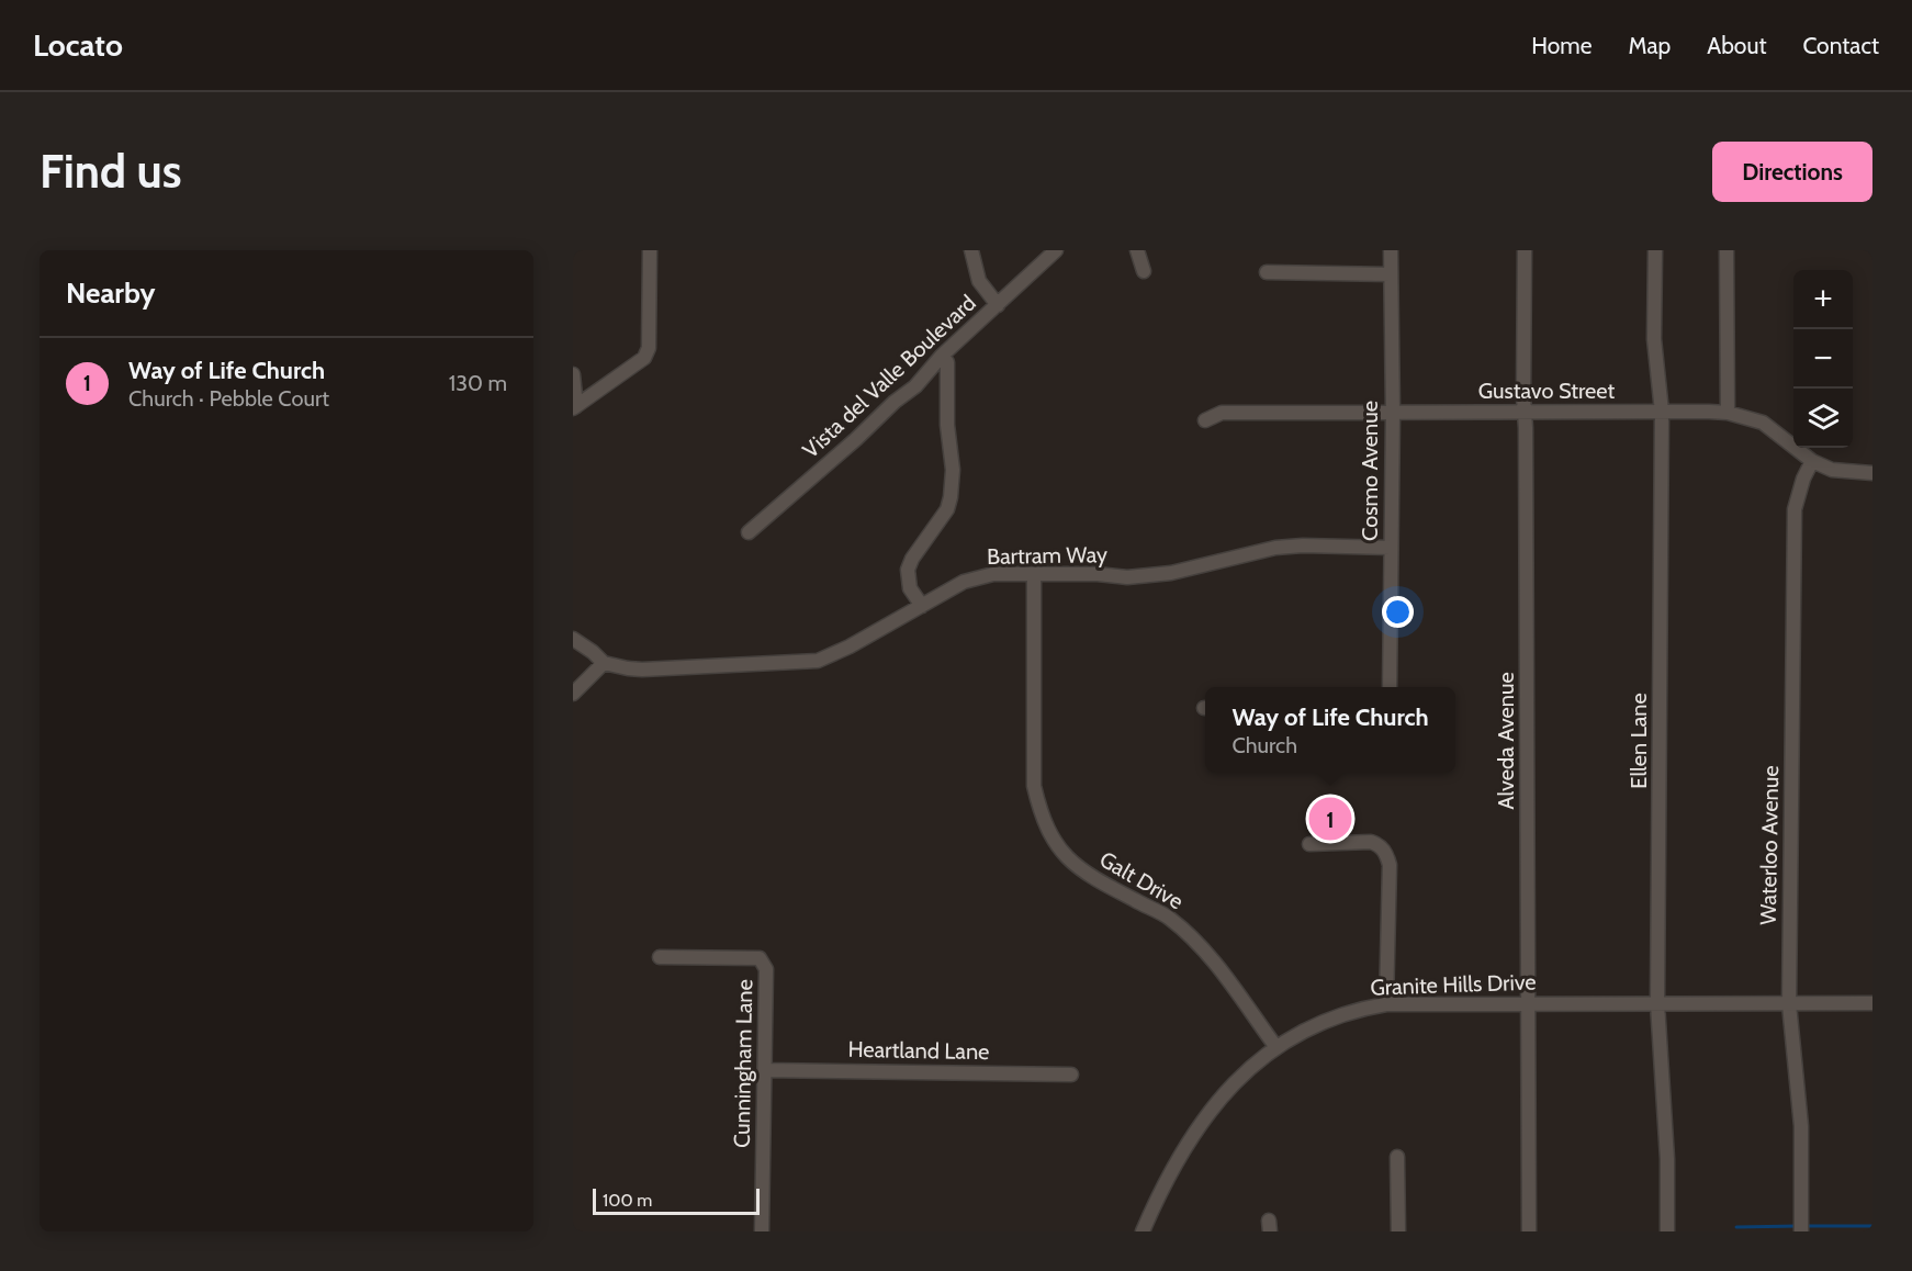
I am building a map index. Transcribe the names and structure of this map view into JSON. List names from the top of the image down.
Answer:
{
  "streets": {
    "street": [
      "Vista del Valle Boulevard",
      "Gustavo Street",
      "Cosmo Avenue",
      "Bartram Way",
      "Alveda Avenue",
      "Ellen Lane",
      "Waterloo Avenue",
      "Galt Drive",
      "Granite Hills Drive",
      "Heartland Lane",
      "Cunningham Lane"
    ]
  },
  "crossings": [
    ["Gustavo Street", "Cosmo Avenue"],
    ["Gustavo Street", "Alveda Avenue"],
    ["Gustavo Street", "Ellen Lane"],
    ["Gustavo Street", "Waterloo Avenue"],
    ["Cosmo Avenue", "Bartram Way"],
    ["Bartram Way", "Galt Drive"],
    ["Alveda Avenue", "Granite Hills Drive"],
    ["Ellen Lane", "Granite Hills Drive"],
    ["Waterloo Avenue", "Granite Hills Drive"],
    ["Galt Drive", "Granite Hills Drive"],
    ["Heartland Lane", "Cunningham Lane"]
  ],
  "scale_bar": "100 m",
  "page": {
    "header": "Locato",
    "nav": [
      "Home",
      "Map",
      "About",
      "Contact"
    ],
    "buttons": "Directions",
    "title": "Find us",
    "heading": "Nearby",
    "map_buttons": ["+", "−"],
    "list": [
      {
        "mark": "1",
        "name": "Way of Life Church",
        "note": "Church · Pebble Court",
        "value": "130 m"
      }
    ],
    "popup": ["Way of Life Church", "Church"],
    "pins": "1",
    "scale": "100 m"
  }
}
